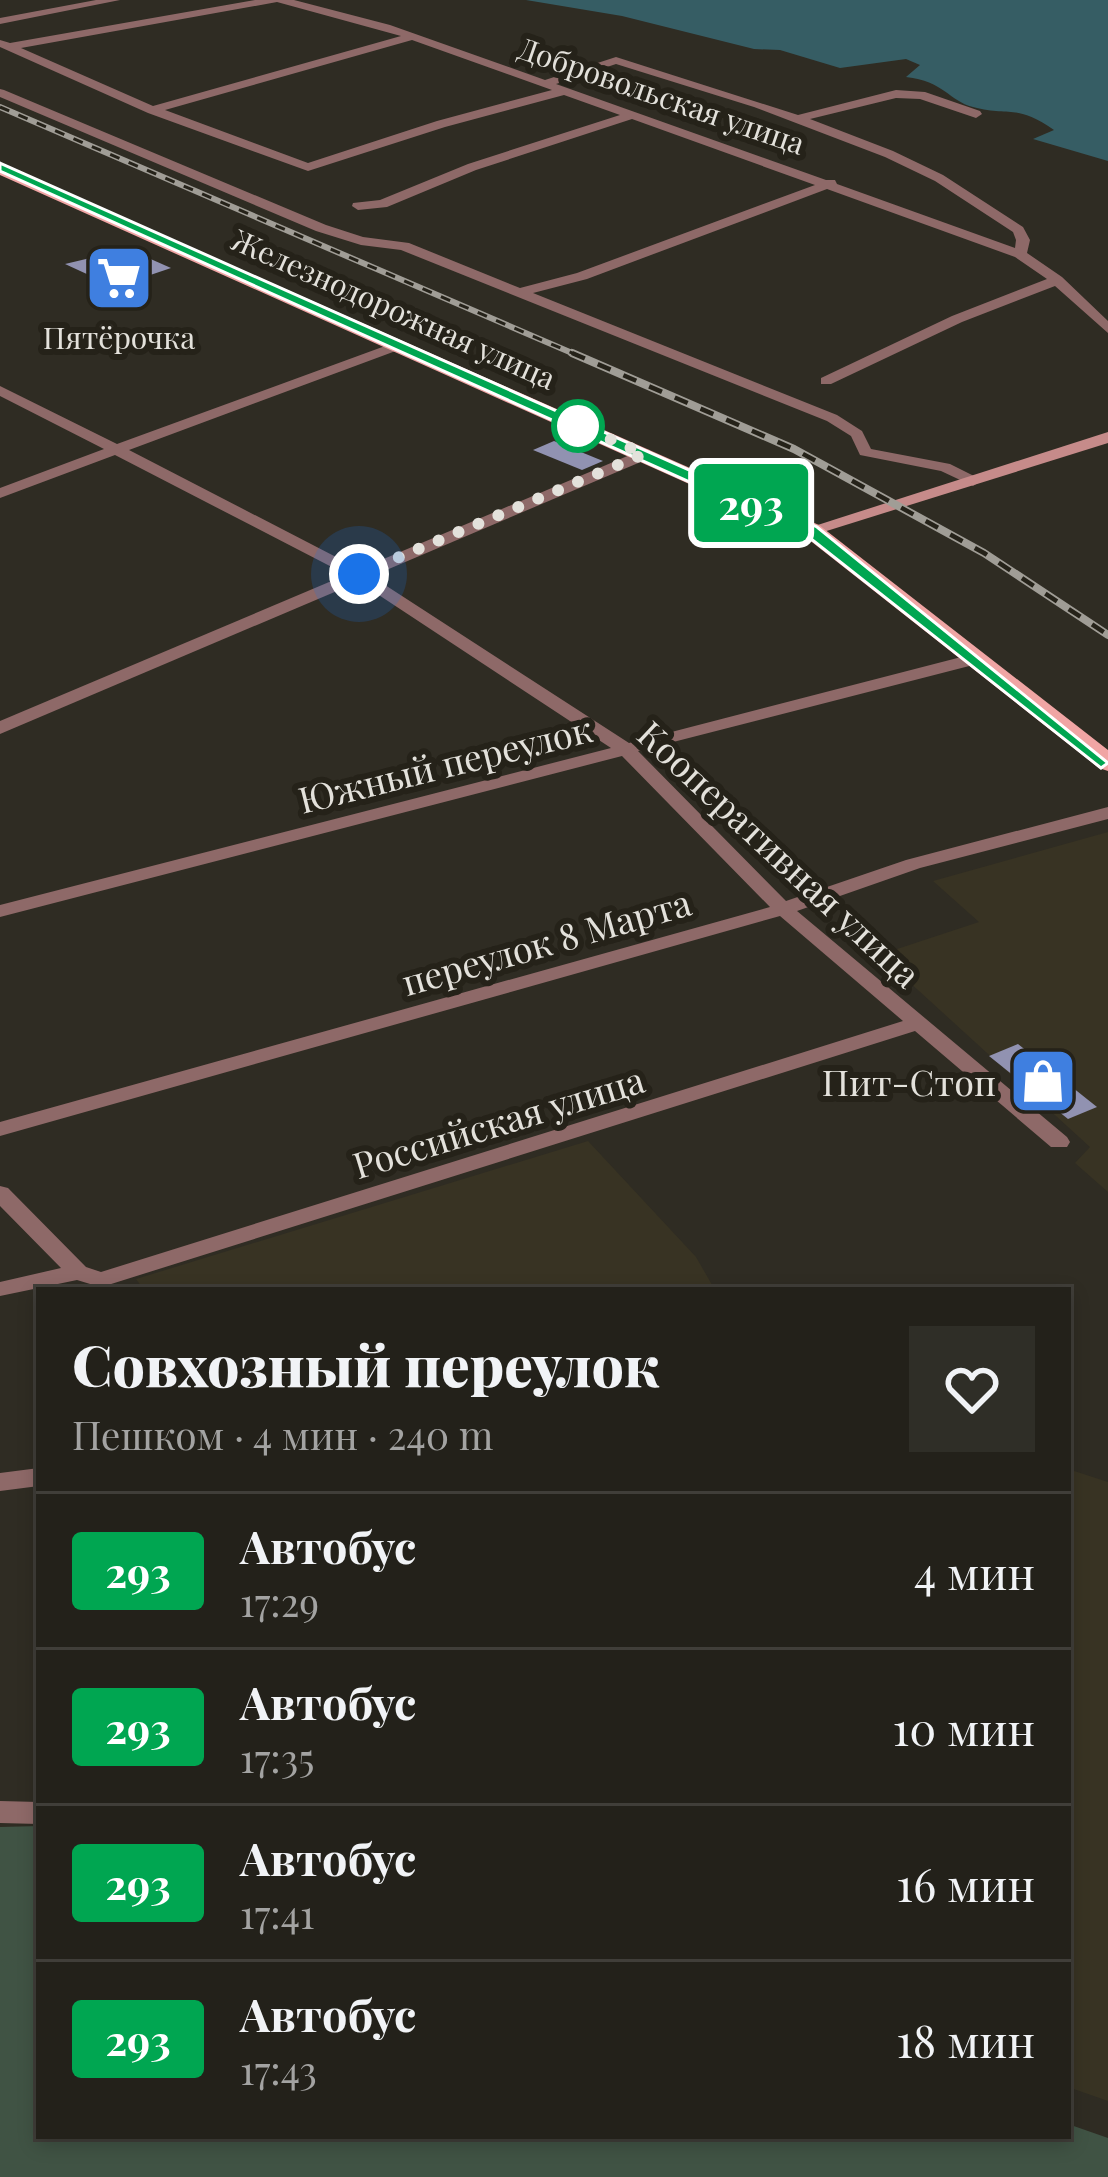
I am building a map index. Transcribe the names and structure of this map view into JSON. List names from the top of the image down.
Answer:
{
  "streets": {
    "main road": ["Железнодорожная улица"],
    "street": [
      "Добровольская улица",
      "Южный переулок",
      "Кооперативная улица",
      "переулок 8 Марта",
      "Российская улица"
    ]
  },
  "crossings": [
    ["Железнодорожная улица", "Южный переулок"],
    ["Южный переулок", "Кооперативная улица"],
    ["Кооперативная улица", "переулок 8 Марта"],
    ["Кооперативная улица", "Российская улица"]
  ],
  "places": {
    "supermarket": ["Пятёрочка"],
    "shop": ["Пит-Стоп"]
  },
  "lines": ["bus line 293"],
  "page": {
    "on_map": "293",
    "heading": ["Совхозный переулок", "Пешком · 4 мин · 240 m"],
    "list": [
      {
        "mark": "293",
        "name": "Автобус",
        "note": "17:29",
        "value": "4 мин"
      },
      {
        "mark": "293",
        "name": "Автобус",
        "note": "17:35",
        "value": "10 мин"
      },
      {
        "mark": "293",
        "name": "Автобус",
        "note": "17:41",
        "value": "16 мин"
      },
      {
        "mark": "293",
        "name": "Автобус",
        "note": "17:43",
        "value": "18 мин"
      }
    ]
  }
}
